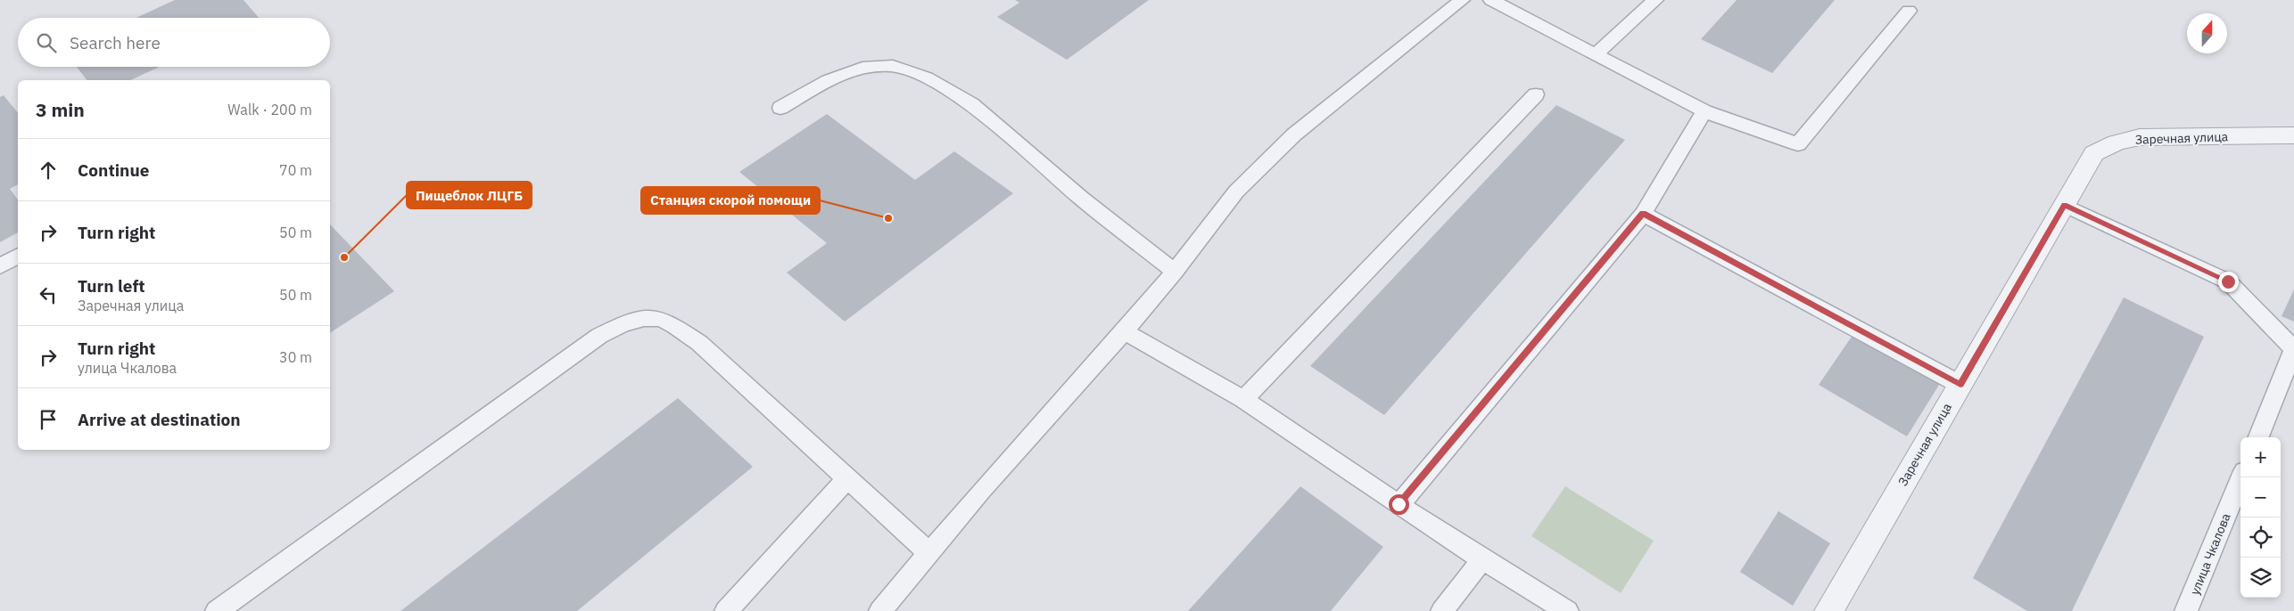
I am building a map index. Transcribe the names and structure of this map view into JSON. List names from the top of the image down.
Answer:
{
  "streets": {
    "street": ["Заречная улица"],
    "lane": ["улица Чкалова"]
  },
  "places": ["Станция скорой помощи", "Пищеблок ЛЦГБ"],
  "north": "top",
  "page": {
    "search": "Search here",
    "heading": ["3 min", "Walk · 200 m"],
    "list": [
      ["Continue", "70 m"],
      ["Turn right", "50 m"],
      ["Turn left", "Заречная улица", "50 m"],
      ["Turn right", "улица Чкалова", "30 m"],
      "Arrive at destination"
    ],
    "map_buttons": ["+", "−"]
  }
}
